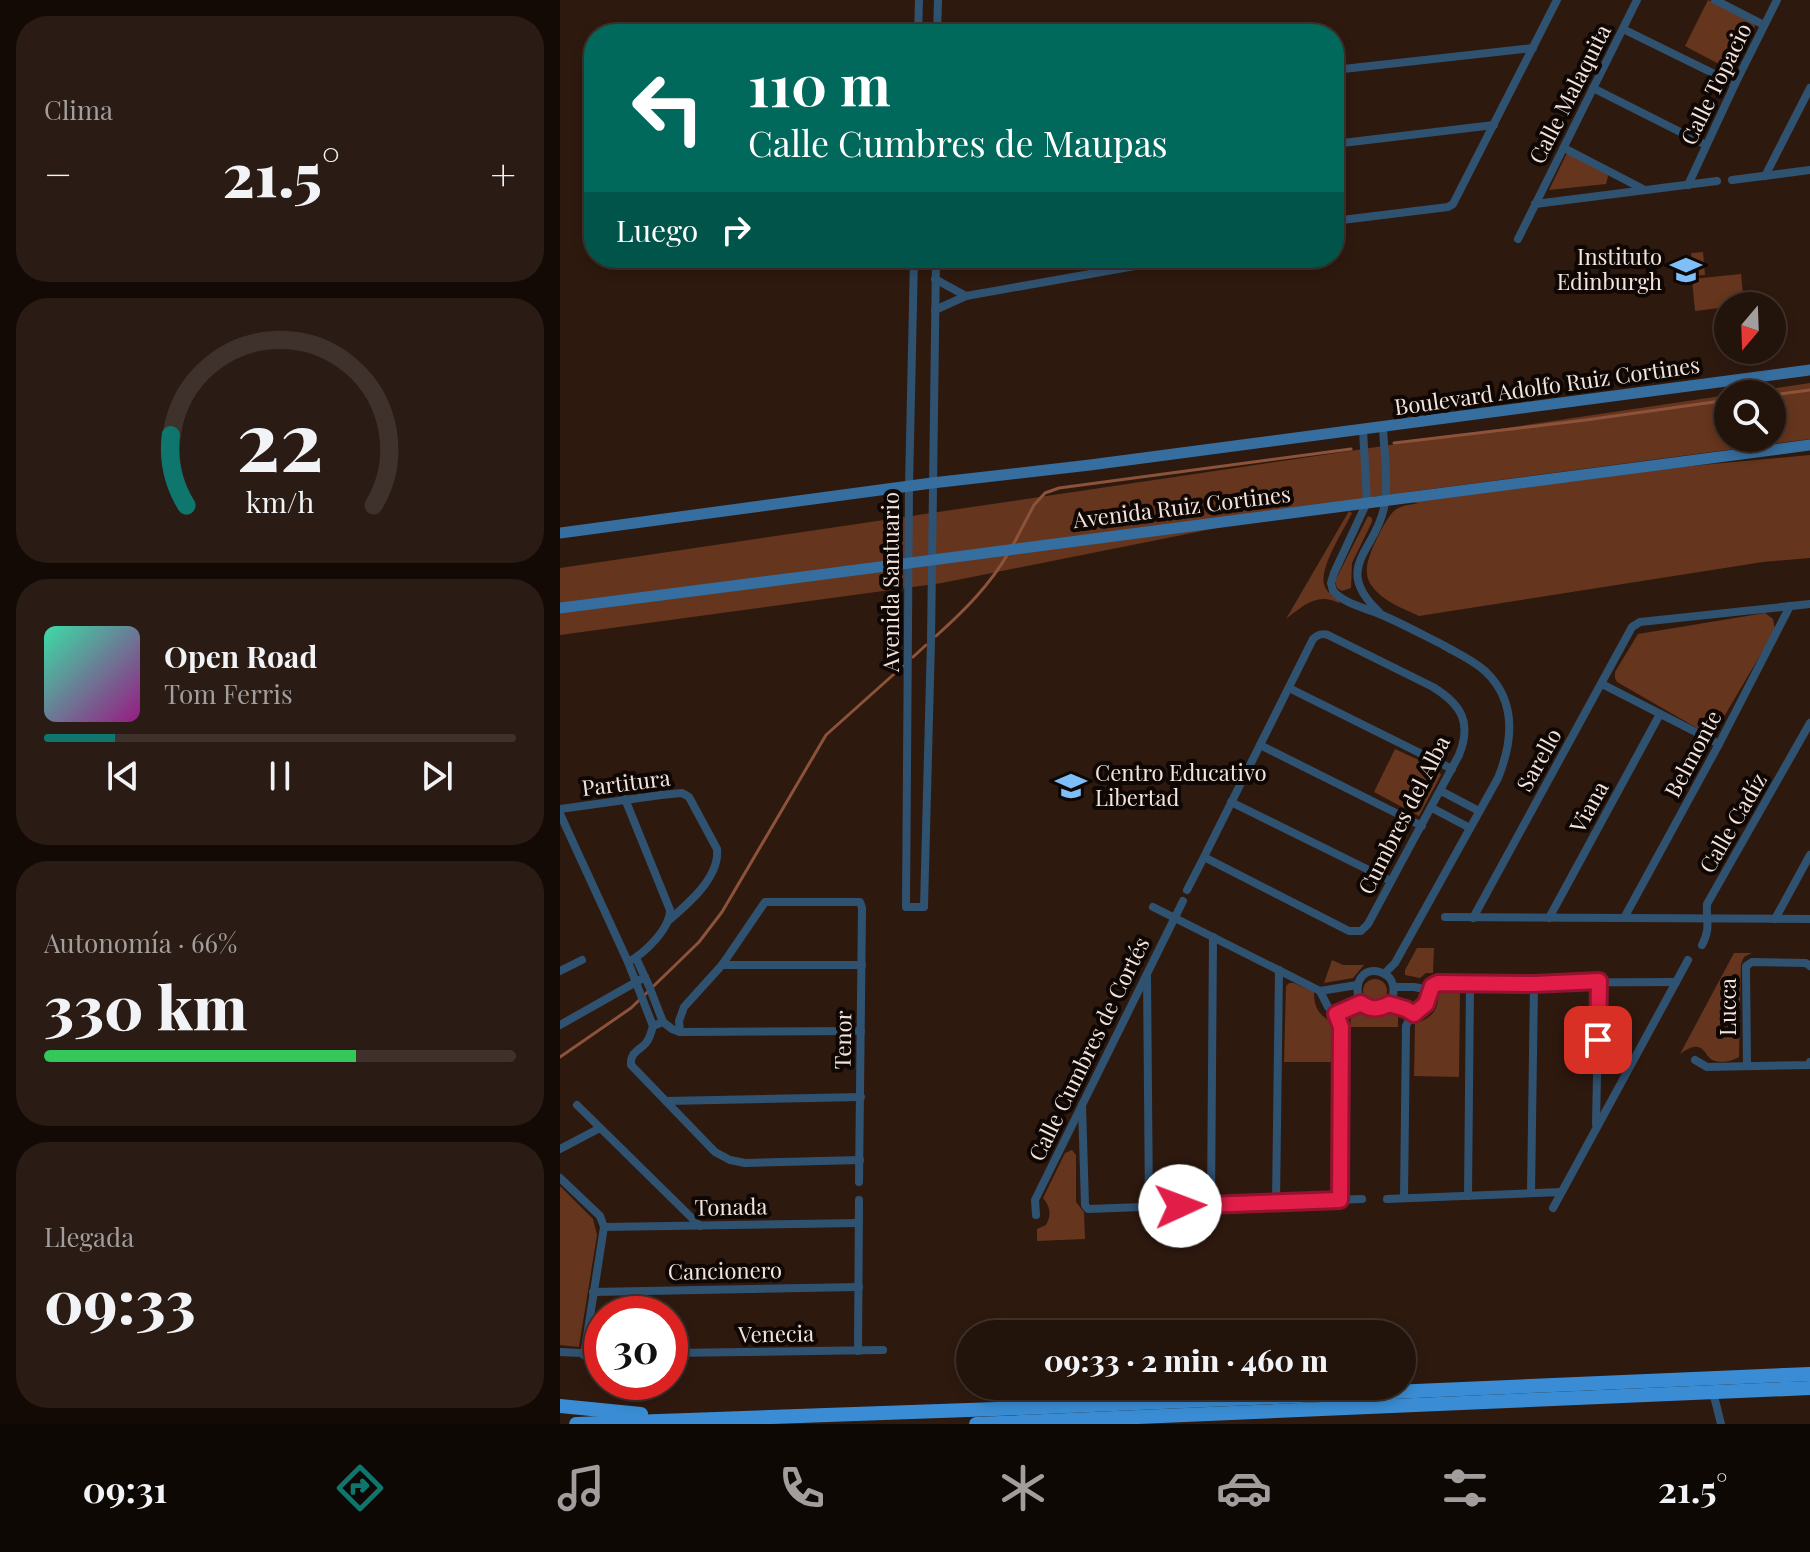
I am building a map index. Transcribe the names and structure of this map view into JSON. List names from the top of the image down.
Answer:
{
  "streets": {
    "main road": ["Boulevard Adolfo Ruiz Cortines", "Avenida Ruiz Cortines"],
    "street": [
      "Calle Topacio",
      "Calle Malaquita",
      "Avenida Santuario",
      "Belmonte",
      "Sarello",
      "Partitura",
      "Viana",
      "Cumbres del Alba",
      "Calle Cadíz",
      "Lucca",
      "Tenor",
      "Calle Cumbres de Cortés",
      "Tonada",
      "Cancionero",
      "Venecia"
    ]
  },
  "crossings": [
    ["Avenida Ruiz Cortines", "Avenida Santuario"],
    ["Belmonte", "Sarello"]
  ],
  "places": {
    "school or university": ["Instituto Edinburgh", "Centro Educativo Libertad"]
  },
  "north": "bottom",
  "page": {
    "tile": [
      "Clima",
      ["Autonomía · 66%", "330 km"],
      ["Llegada", "09:33"]
    ],
    "turn": ["110 m", "Calle Cumbres de Maupas"],
    "heat": ["−", "21.5°", "+"],
    "then": "Luego",
    "song": ["Open Road", "Tom Ferris"],
    "limit": "30",
    "trip": "09:33 · 2 min · 460 m",
    "tabs": ["09:31", "21.5°"],
    "gauge": ["22", "km/h"]
  }
}
